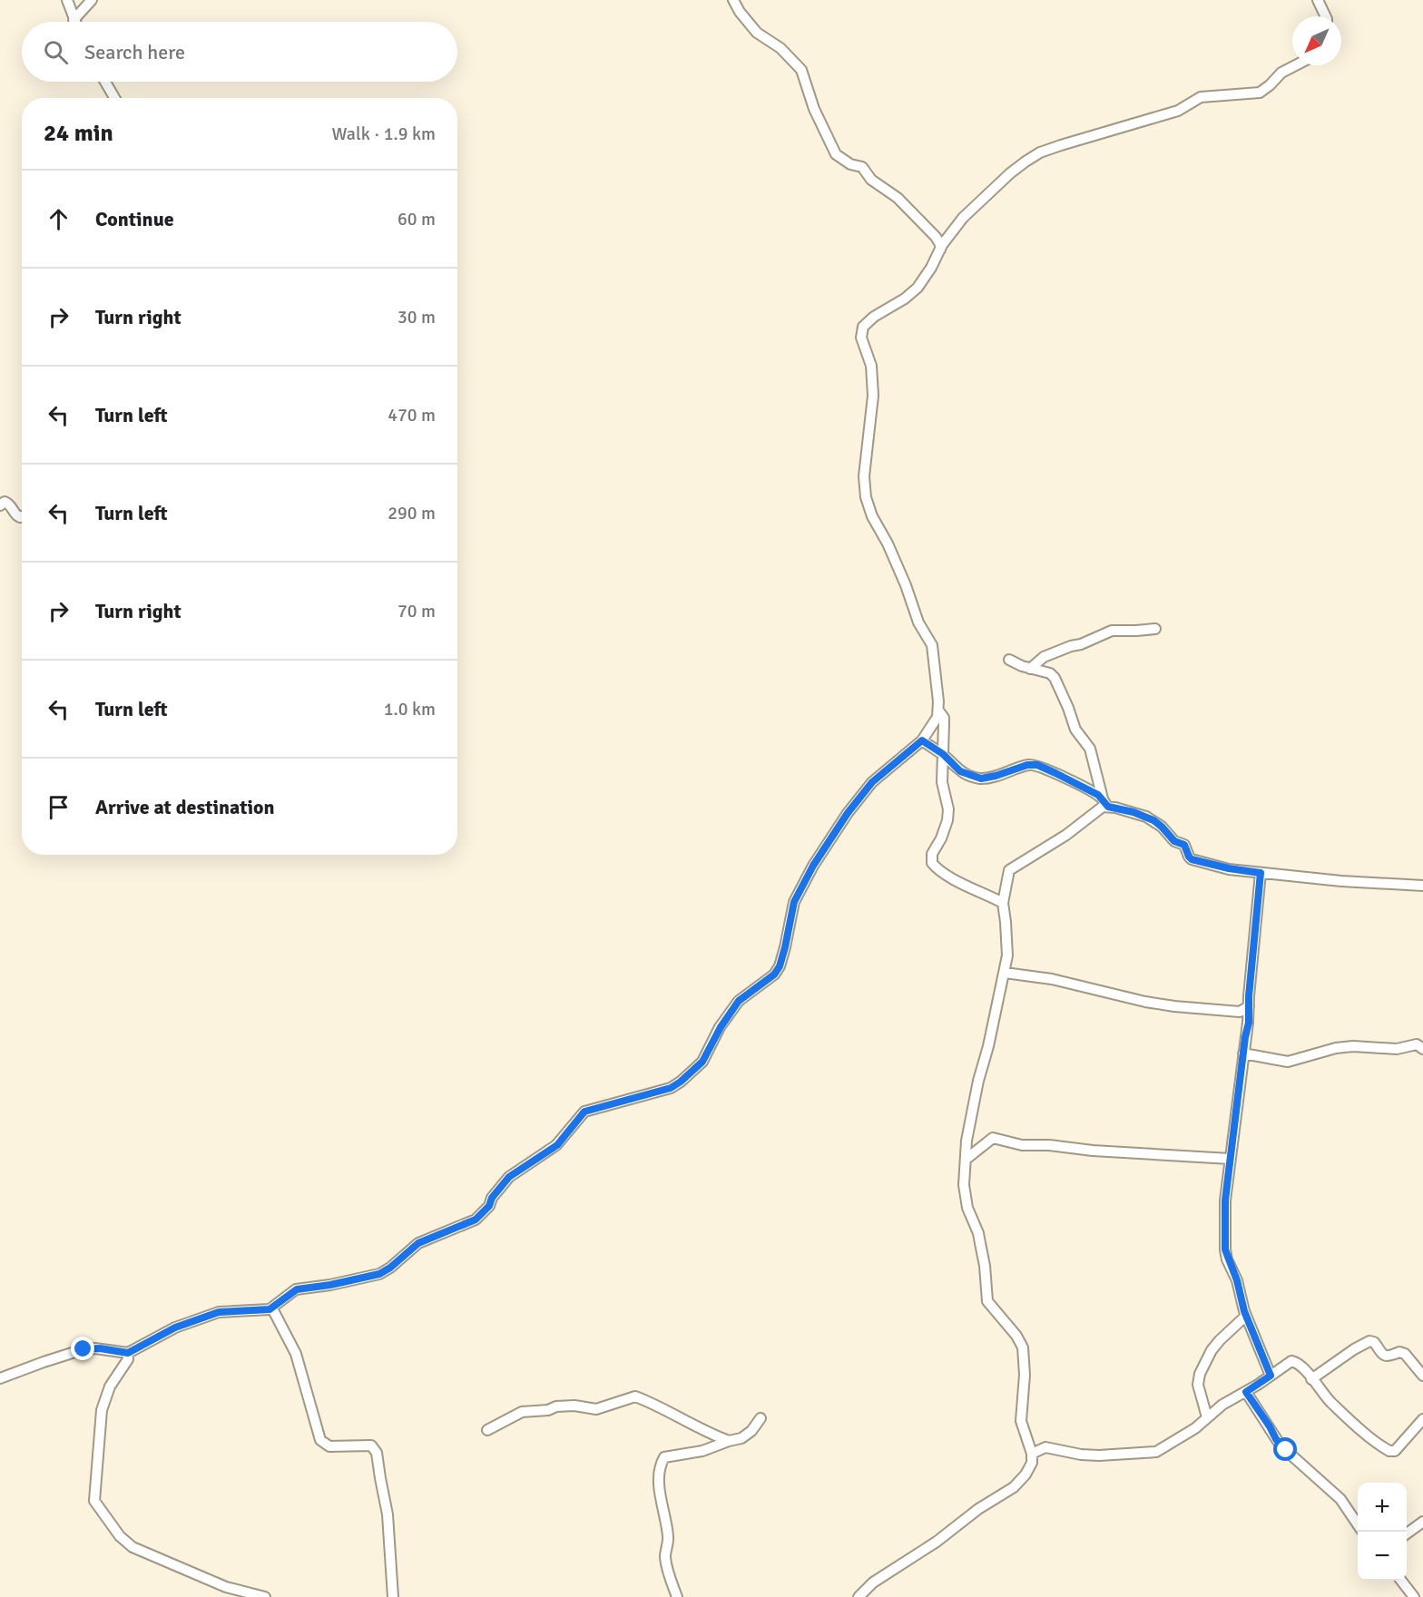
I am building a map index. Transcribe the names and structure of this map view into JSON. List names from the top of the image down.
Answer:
{
  "north": "bottom left",
  "page": {
    "search": "Search here",
    "heading": ["24 min", "Walk · 1.9 km"],
    "list": [
      ["Continue", "60 m"],
      ["Turn right", "30 m"],
      ["Turn left", "470 m"],
      ["Turn left", "290 m"],
      ["Turn right", "70 m"],
      ["Turn left", "1.0 km"],
      "Arrive at destination"
    ],
    "map_buttons": ["+", "−"]
  }
}
